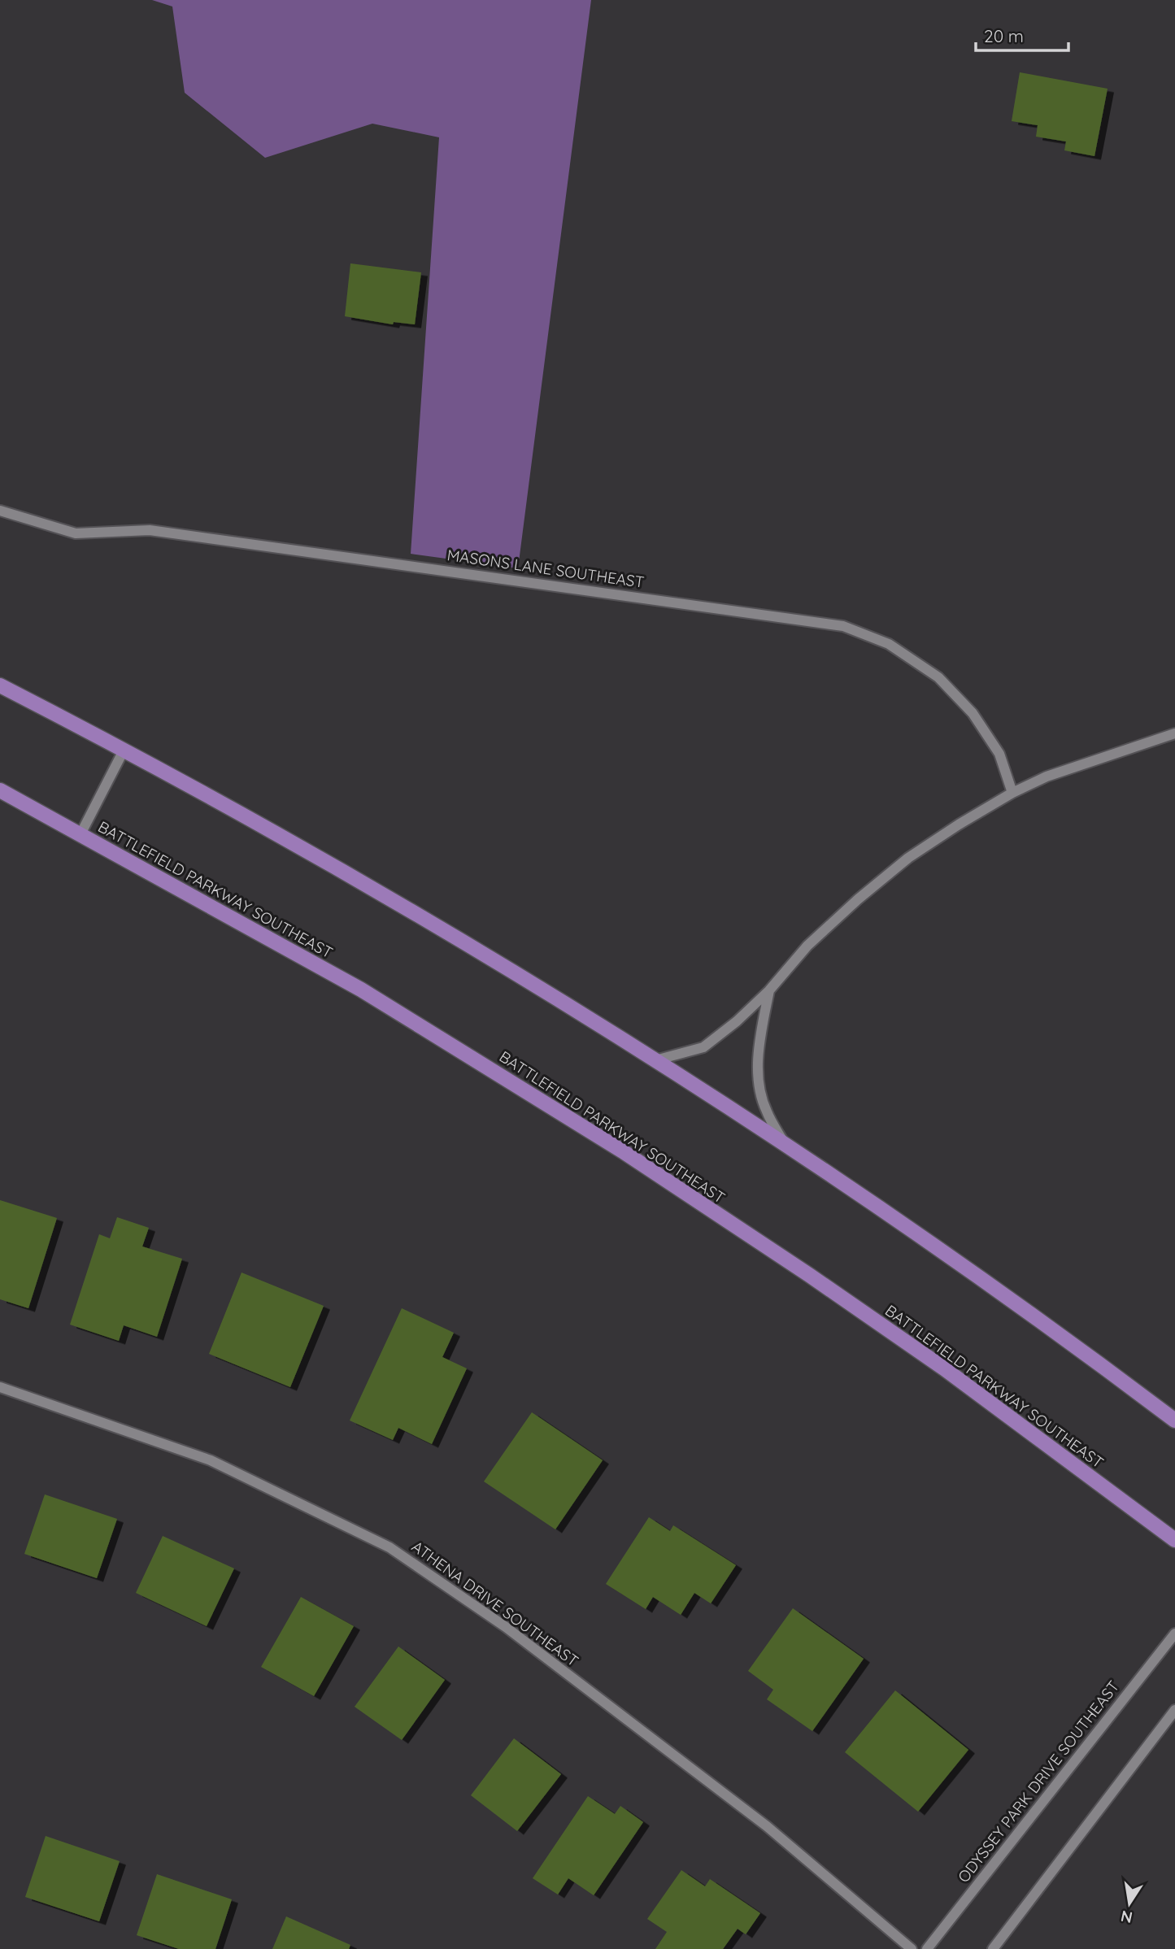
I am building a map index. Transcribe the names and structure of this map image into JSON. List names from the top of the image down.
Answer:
{
  "streets": {
    "main road": ["BATTLEFIELD PARKWAY SOUTHEAST"],
    "street": ["MASONS LANE SOUTHEAST", "ATHENA DRIVE SOUTHEAST", "ODYSSEY PARK DRIVE SOUTHEAST"]
  },
  "scale_bar": "20 m",
  "north": "bottom"
}
